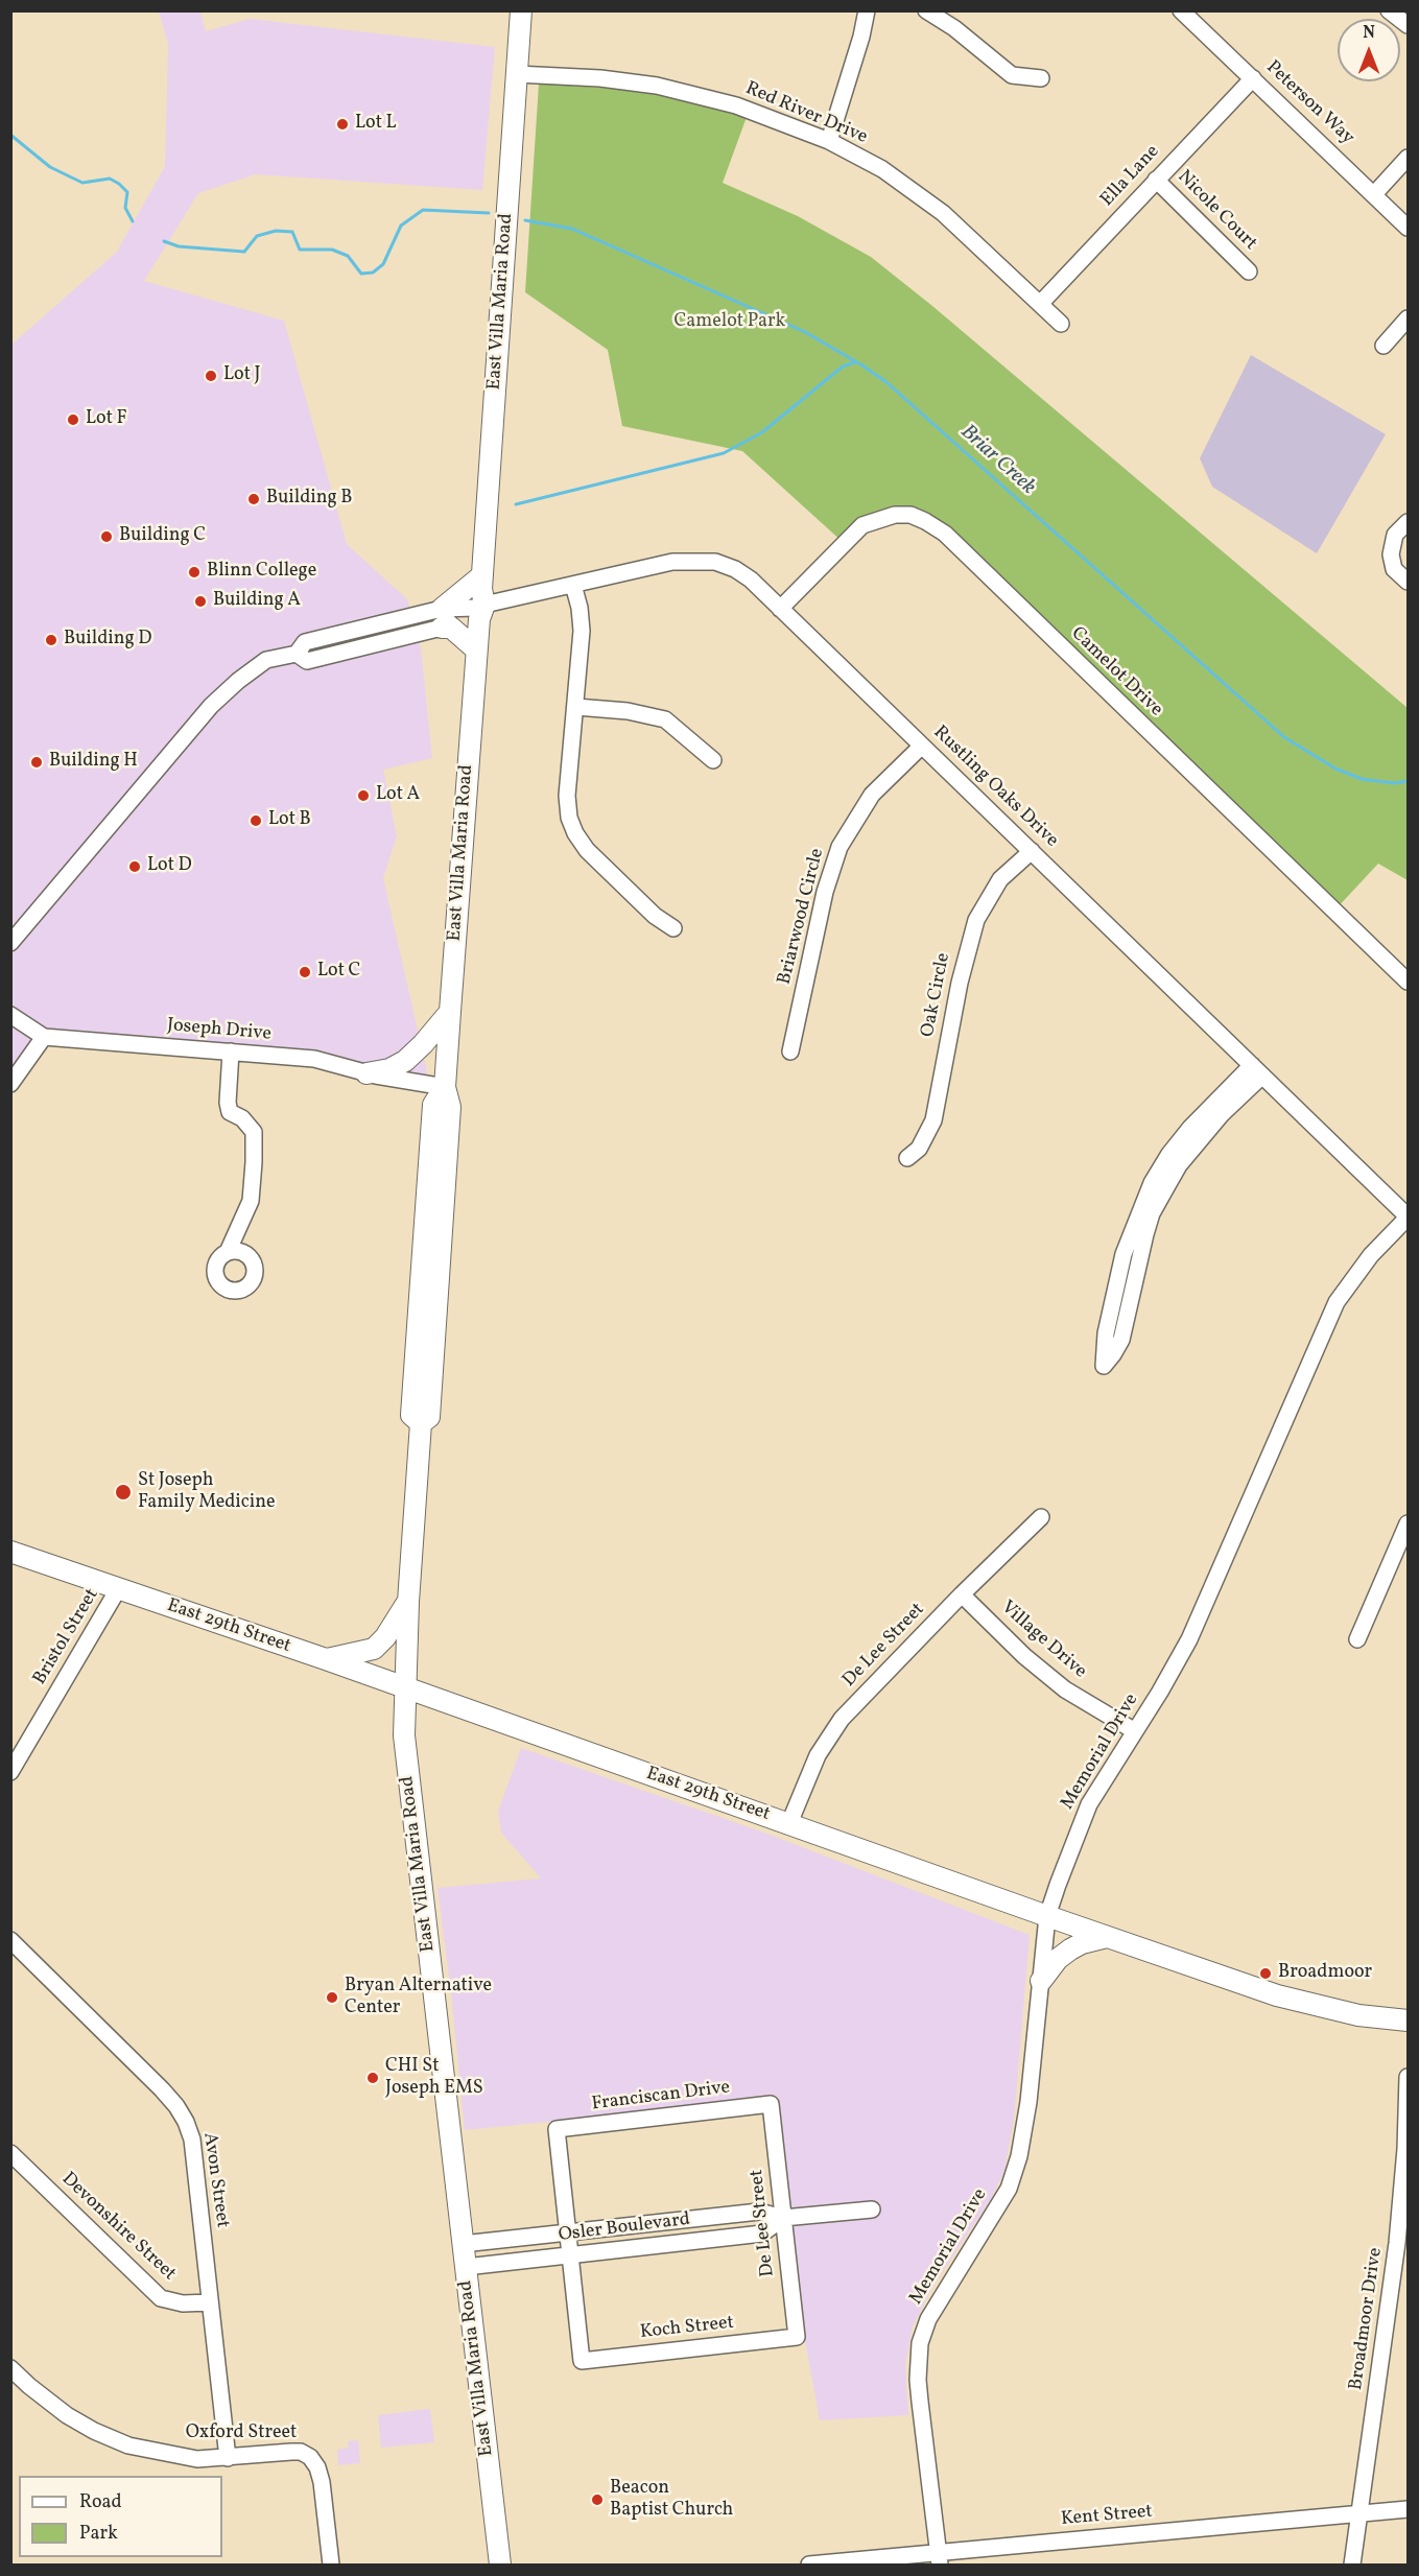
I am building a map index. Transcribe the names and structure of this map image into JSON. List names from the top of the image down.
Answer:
{
  "streets": {
    "main road": ["East Villa Maria Road", "East 29th Street"],
    "street": [
      "Peterson Way",
      "Red River Drive",
      "Ella Lane",
      "Nicole Court",
      "Camelot Drive",
      "Rustling Oaks Drive",
      "Briarwood Circle",
      "Oak Circle",
      "Joseph Drive",
      "Bristol Street",
      "Village Drive",
      "De Lee Street",
      "Memorial Drive",
      "Franciscan Drive",
      "Avon Street",
      "Devonshire Street",
      "Osler Boulevard",
      "Broadmoor Drive",
      "Koch Street",
      "Oxford Street",
      "Kent Street"
    ]
  },
  "crossings": [
    ["Peterson Way", "Ella Lane"],
    ["Red River Drive", "Ella Lane"],
    ["Red River Drive", "East Villa Maria Road"],
    ["Ella Lane", "Nicole Court"],
    ["East Villa Maria Road", "Rustling Oaks Drive"],
    ["East Villa Maria Road", "Joseph Drive"],
    ["East Villa Maria Road", "East 29th Street"],
    ["East Villa Maria Road", "Osler Boulevard"],
    ["Camelot Drive", "Rustling Oaks Drive"],
    ["Rustling Oaks Drive", "Briarwood Circle"],
    ["Rustling Oaks Drive", "Oak Circle"],
    ["Rustling Oaks Drive", "Memorial Drive"],
    ["East 29th Street", "Bristol Street"],
    ["East 29th Street", "De Lee Street"],
    ["East 29th Street", "Memorial Drive"],
    ["Village Drive", "De Lee Street"],
    ["Village Drive", "Memorial Drive"],
    ["De Lee Street", "Franciscan Drive"],
    ["De Lee Street", "Osler Boulevard"],
    ["De Lee Street", "Koch Street"],
    ["Memorial Drive", "Kent Street"],
    ["Franciscan Drive", "Osler Boulevard"],
    ["Avon Street", "Devonshire Street"],
    ["Avon Street", "Oxford Street"],
    ["Osler Boulevard", "Koch Street"],
    ["Broadmoor Drive", "Kent Street"]
  ],
  "water": ["Briar Creek"],
  "parks": ["Camelot Park"],
  "places": [
    "Lot L",
    "Lot J",
    "Lot F",
    "Building B",
    "Building C",
    "Blinn College",
    "Building A",
    "Building D",
    "Building H",
    "Lot A",
    "Lot B",
    "Lot D",
    "Lot C",
    "St Joseph Family Medicine",
    "Broadmoor",
    "Bryan Alternative Center",
    "CHI St Joseph EMS",
    "Beacon Baptist Church"
  ],
  "legend": ["Road", "Park"],
  "north": "top"
}
